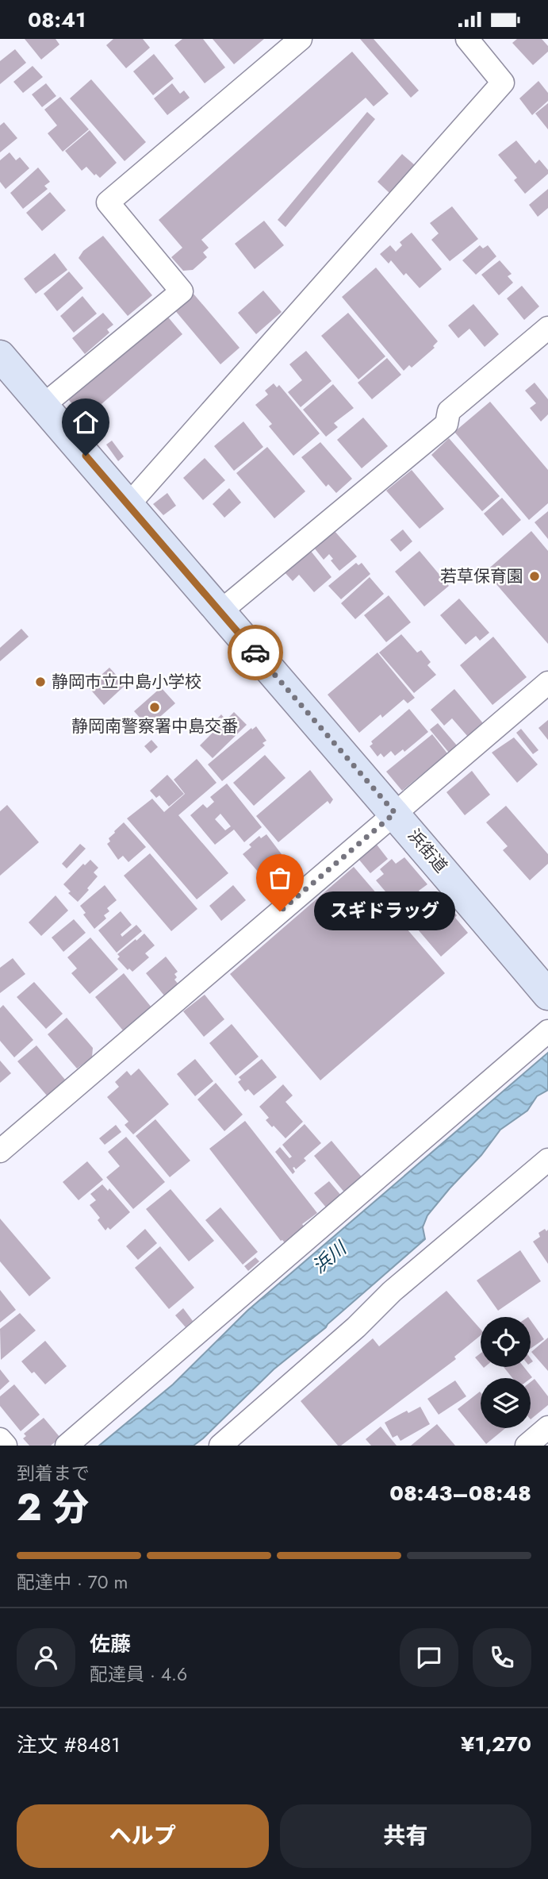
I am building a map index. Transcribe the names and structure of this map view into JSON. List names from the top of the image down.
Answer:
{
  "streets": {
    "street": ["浜街道"]
  },
  "water": ["浜川"],
  "places": [
    "若草保育園",
    "静岡市立中島小学校",
    "静岡南警察署中島交番",
    "スギドラッグ"
  ],
  "page": {
    "status": "08:41",
    "bubble": "スギドラッグ",
    "heading": ["2 分", "到着まで", "08:43–08:48"],
    "panel": [
      "佐藤",
      "配達員 · 4.6",
      "注文 #8481",
      "¥1,270"
    ],
    "bar": "配達中 · 70 m",
    "buttons": ["ヘルプ", "共有"]
  }
}
